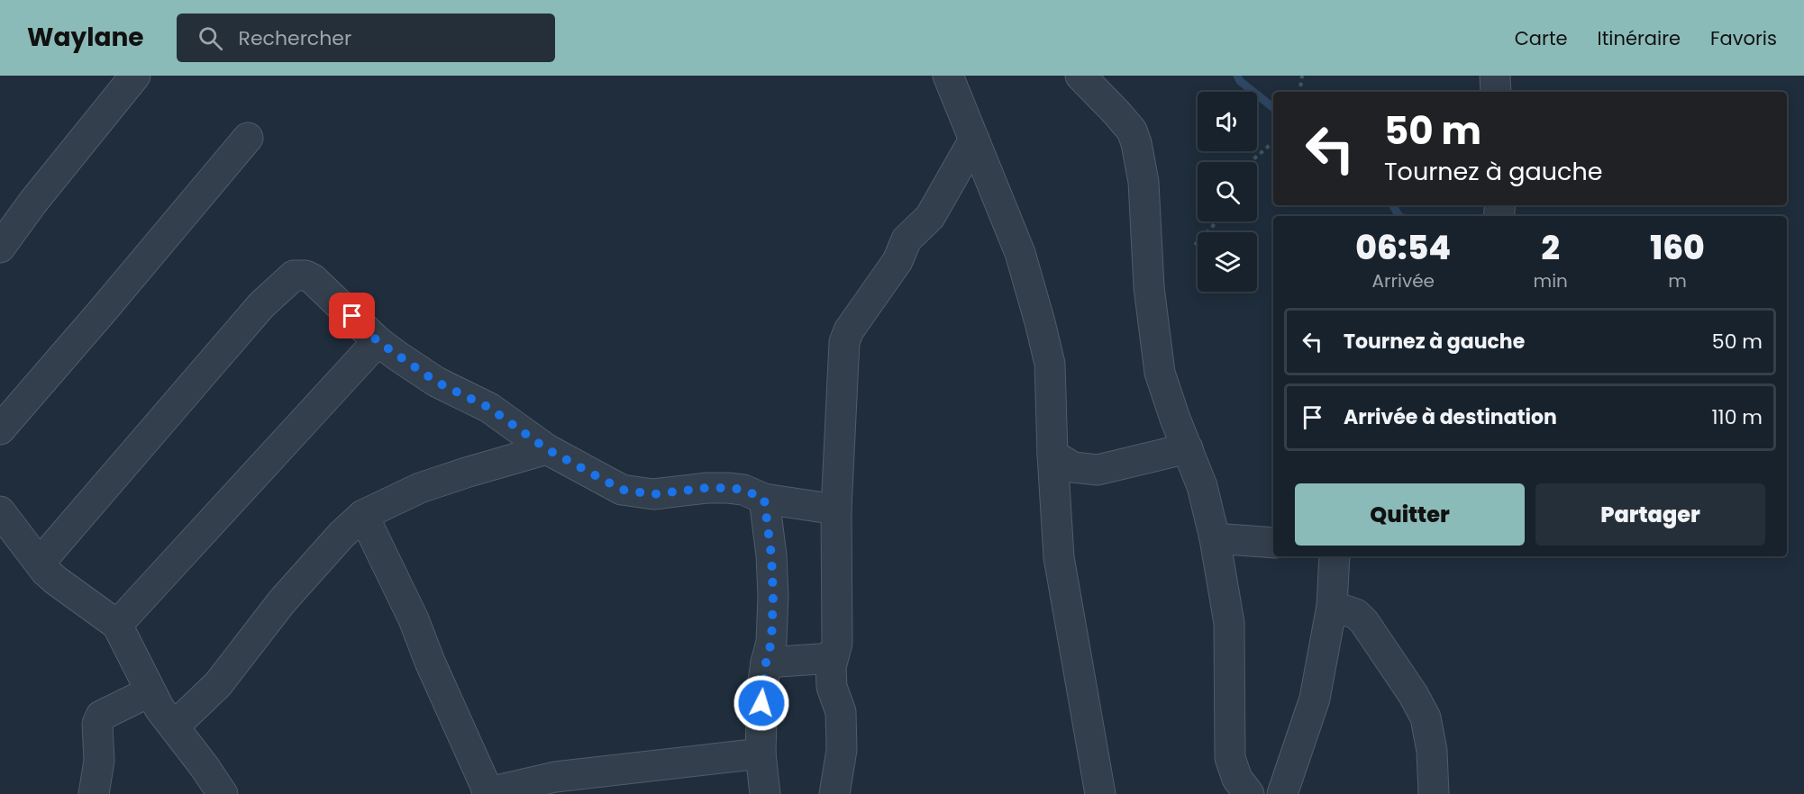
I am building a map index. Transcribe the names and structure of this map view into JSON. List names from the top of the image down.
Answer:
{
  "page": {
    "header": "Waylane",
    "search": "Rechercher",
    "nav": ["Carte", "Itinéraire", "Favoris"],
    "turn": ["50 m", "Tournez à gauche"],
    "eta": [
      "06:54",
      "Arrivée",
      "2",
      "min",
      "160",
      "m"
    ],
    "list": [
      {
        "name": "Tournez à gauche",
        "value": "50 m"
      },
      {
        "name": "Arrivée à destination",
        "value": "110 m"
      }
    ],
    "buttons": ["Quitter", "Partager"]
  }
}
